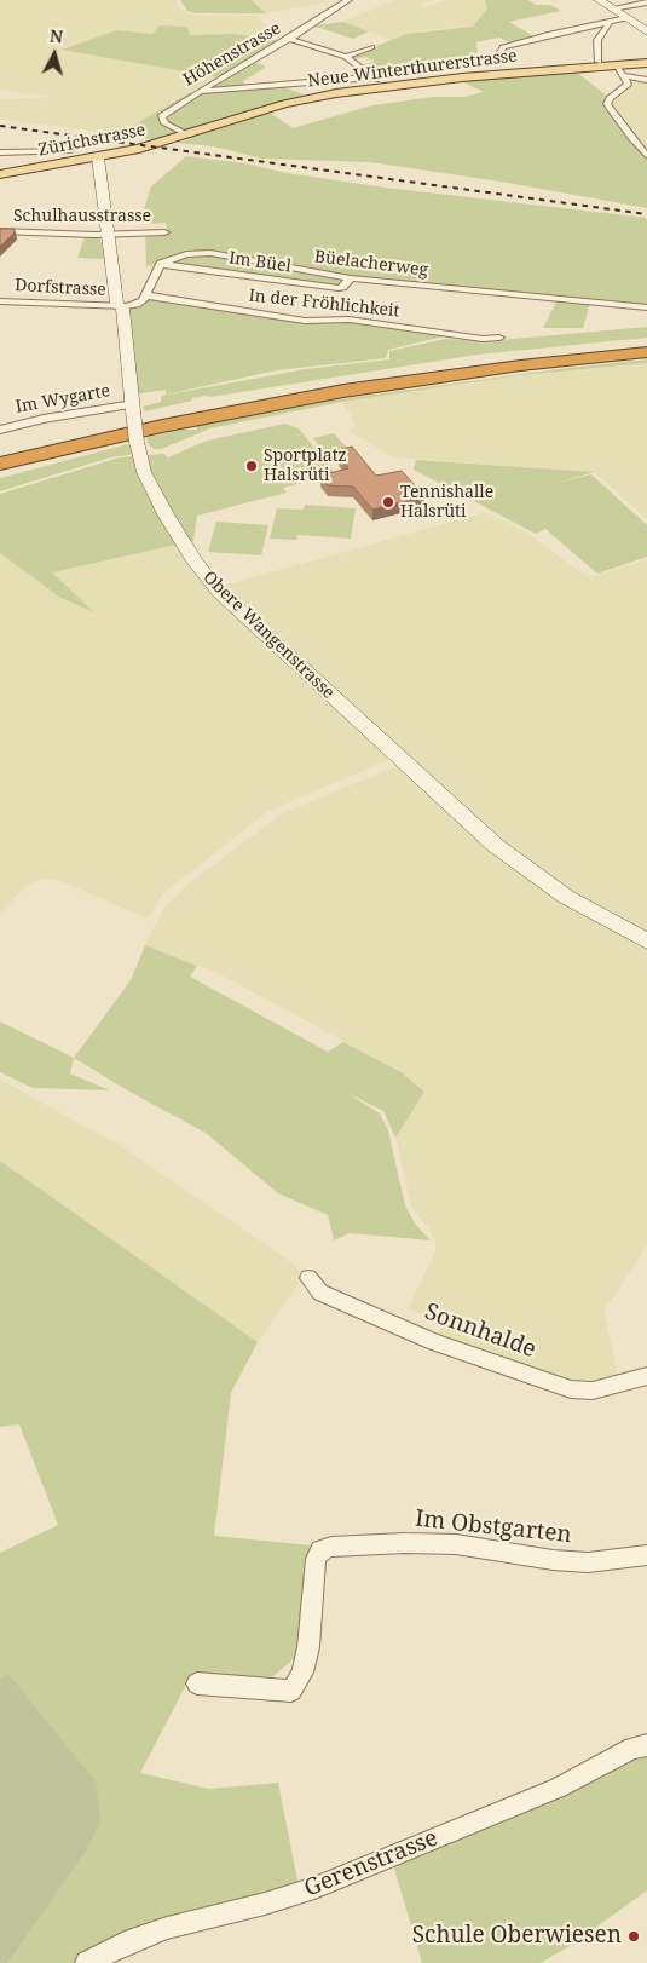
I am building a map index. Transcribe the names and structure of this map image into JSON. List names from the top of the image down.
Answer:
{
  "streets": {
    "main road": ["Neue Winterthurerstrasse", "Zürichstrasse"],
    "street": [
      "Höhenstrasse",
      "Schulhausstrasse",
      "Im Büel",
      "Büelacherweg",
      "Dorfstrasse",
      "In der Fröhlichkeit",
      "Im Wygarte",
      "Obere Wangenstrasse",
      "Sonnhalde",
      "Im Obstgarten",
      "Gerenstrasse"
    ]
  },
  "crossings": [
    ["Höhenstrasse", "Neue Winterthurerstrasse"],
    ["Höhenstrasse", "Zürichstrasse"],
    ["Neue Winterthurerstrasse", "Zürichstrasse"],
    ["Zürichstrasse", "Obere Wangenstrasse"],
    ["Schulhausstrasse", "Obere Wangenstrasse"],
    ["Im Büel", "Büelacherweg"],
    ["Dorfstrasse", "Obere Wangenstrasse"],
    ["Im Wygarte", "Obere Wangenstrasse"]
  ],
  "places": ["Sportplatz Halsrüti", "Tennishalle Halsrüti", "Schule Oberwiesen"],
  "north": "top"
}
